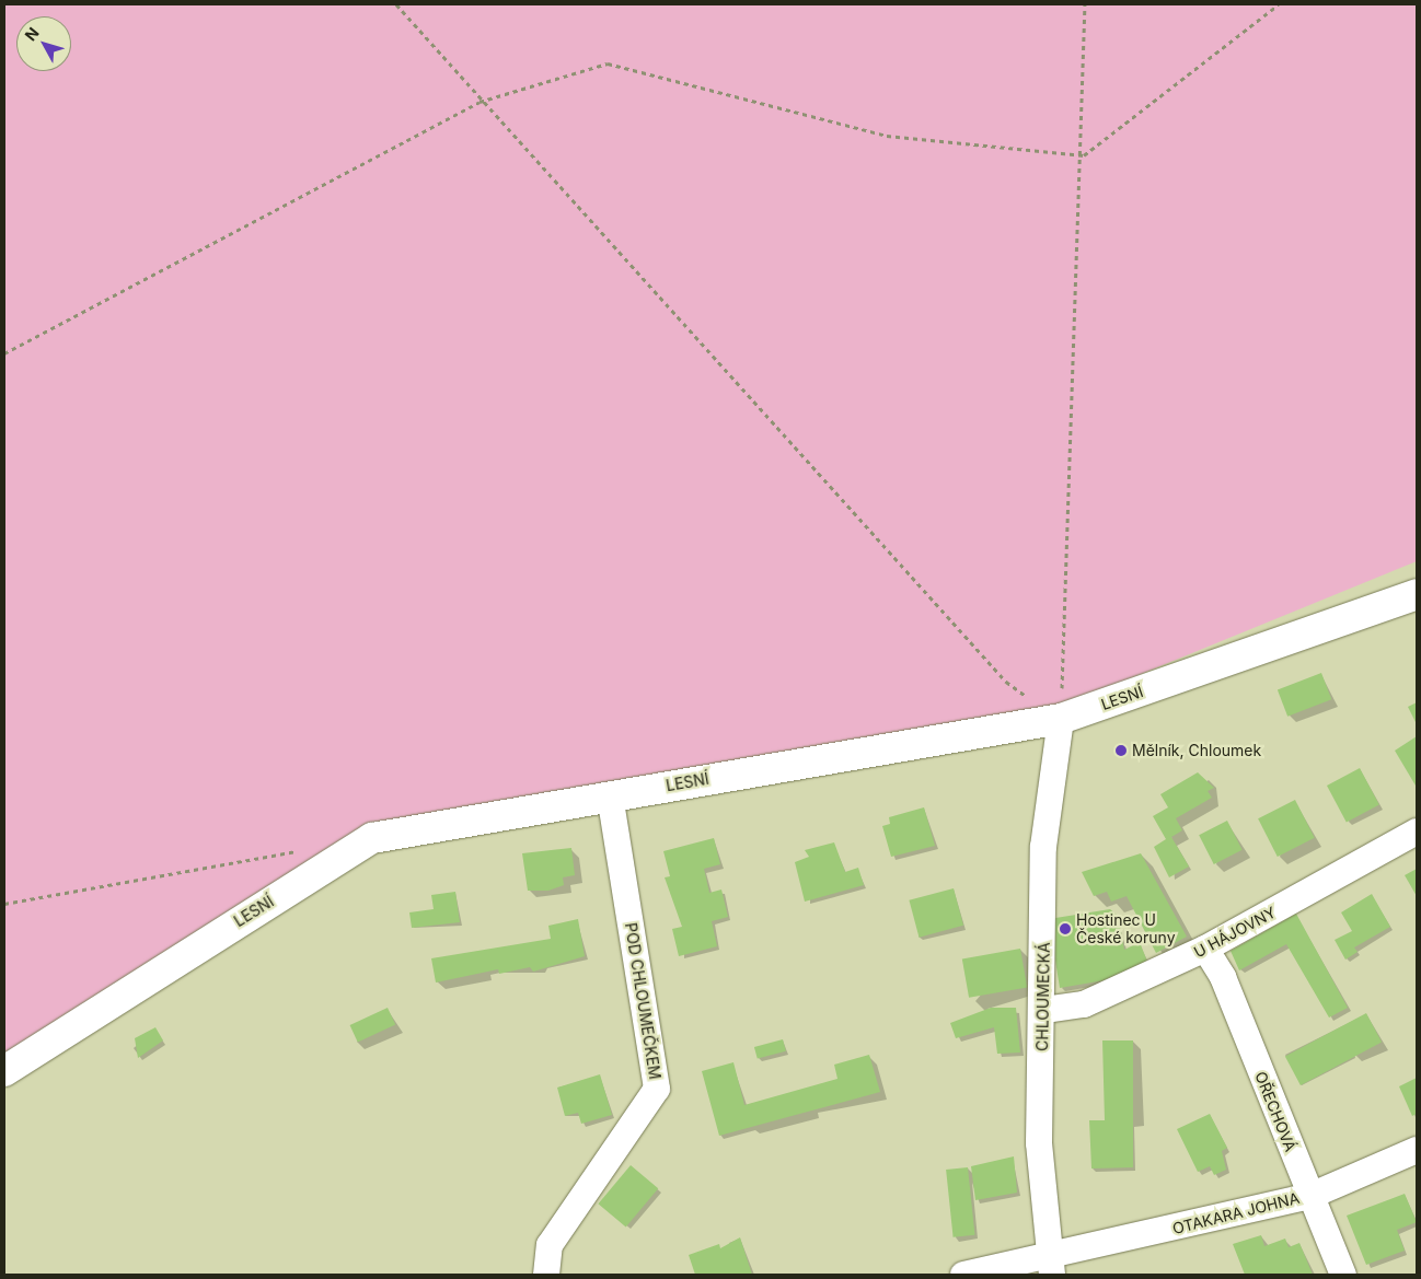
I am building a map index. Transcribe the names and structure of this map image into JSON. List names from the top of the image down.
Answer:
{
  "streets": {
    "street": [
      "LESNÍ",
      "U HÁJOVNY",
      "CHLOUMECKÁ",
      "POD CHLOUMEČKEM",
      "OŘECHOVÁ",
      "OTAKARA JOHNA"
    ]
  },
  "crossings": [
    ["LESNÍ", "CHLOUMECKÁ"],
    ["LESNÍ", "POD CHLOUMEČKEM"],
    ["U HÁJOVNY", "CHLOUMECKÁ"],
    ["U HÁJOVNY", "OŘECHOVÁ"],
    ["CHLOUMECKÁ", "OTAKARA JOHNA"],
    ["OŘECHOVÁ", "OTAKARA JOHNA"]
  ],
  "places": ["Mělník, Chloumek", "Hostinec U České koruny"],
  "north": "top left"
}
